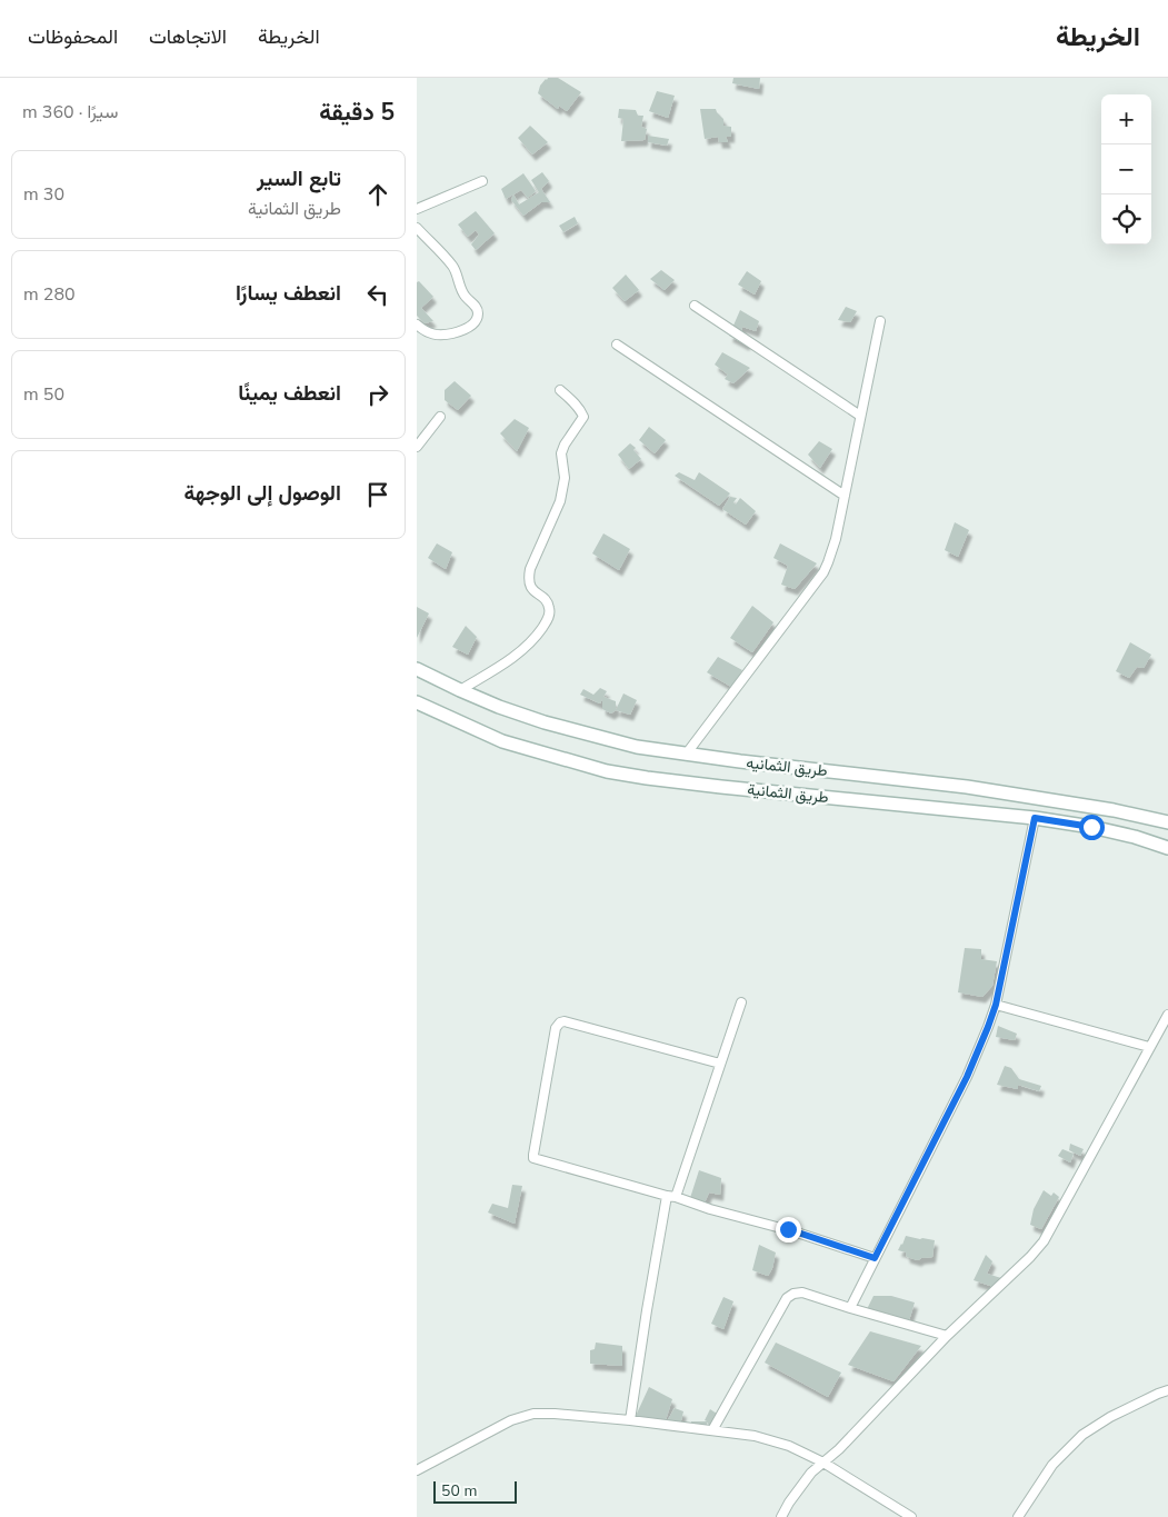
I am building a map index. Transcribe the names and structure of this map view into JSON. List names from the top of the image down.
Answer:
{
  "streets": {
    "street": ["طريق الثمانيه", "طريق الثمانية"]
  },
  "scale_bar": "50 m",
  "page": {
    "header": "الخريطة",
    "nav": ["الخريطة", "الاتجاهات", "المحفوظات"],
    "heading": ["5 دقيقة", "سيرًا · 360 m"],
    "map_buttons": ["+", "−"],
    "list": [
      ["تابع السير", "طريق الثمانية", "30 m"],
      ["انعطف يسارًا", "280 m"],
      ["انعطف يمينًا", "50 m"],
      "الوصول إلى الوجهة"
    ],
    "scale": "50 m"
  }
}
